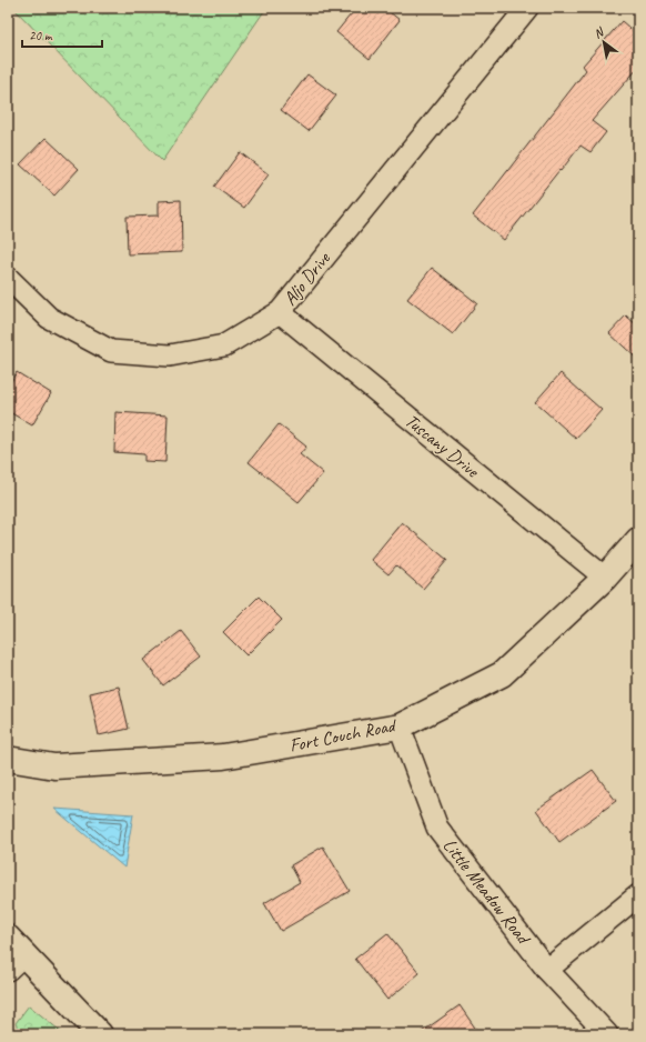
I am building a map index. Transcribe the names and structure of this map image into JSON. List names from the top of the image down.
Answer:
{
  "streets": {
    "street": [
      "Aljo Drive",
      "Tuscany Drive",
      "Fort Couch Road",
      "Little Meadow Road"
    ]
  },
  "crossings": [
    ["Aljo Drive", "Tuscany Drive"],
    ["Tuscany Drive", "Fort Couch Road"],
    ["Fort Couch Road", "Little Meadow Road"]
  ],
  "scale_bar": "20 m",
  "north": "top left"
}
